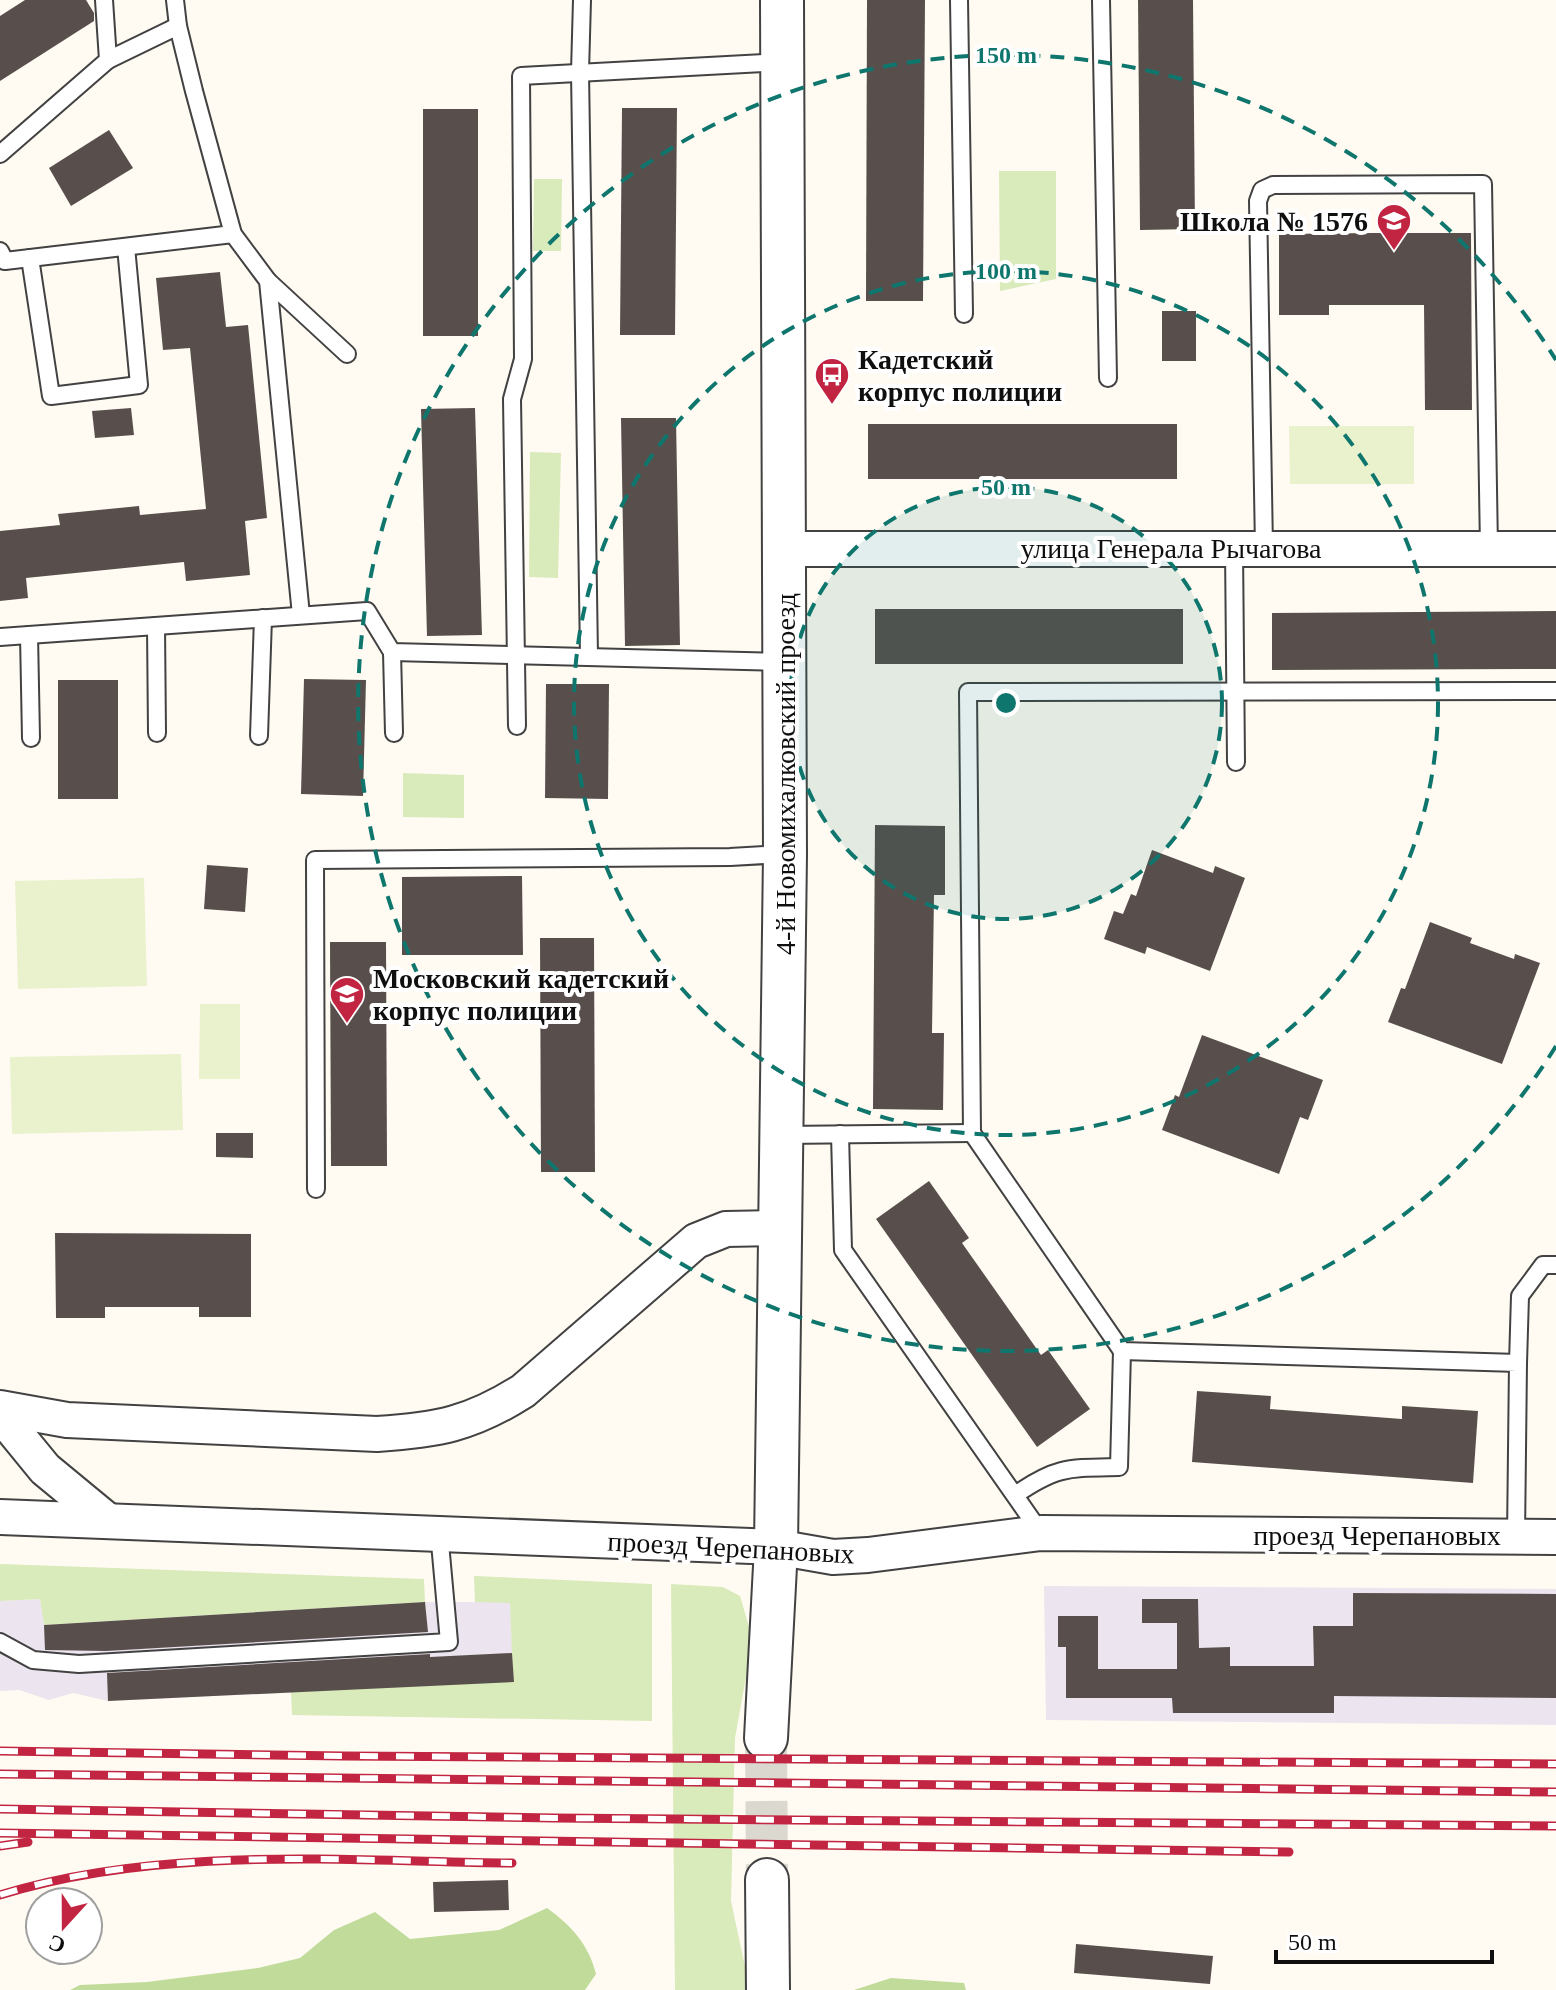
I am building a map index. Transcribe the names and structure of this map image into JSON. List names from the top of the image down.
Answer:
{
  "streets": {
    "street": ["улица Генерала Рычагова", "4-й Новомихалковский проезд", "проезд Черепановых"]
  },
  "crossings": [
    ["улица Генерала Рычагова", "4-й Новомихалковский проезд"],
    ["4-й Новомихалковский проезд", "проезд Черепановых"]
  ],
  "places": {
    "school or university": ["Школа № 1576", "Московский кадетский корпус полиции"],
    "bus stop": ["Кадетский корпус полиции"]
  },
  "scale_bar": "50 m",
  "north": "bottom",
  "rings": ["150 m", "100 m", "50 m"]
}
